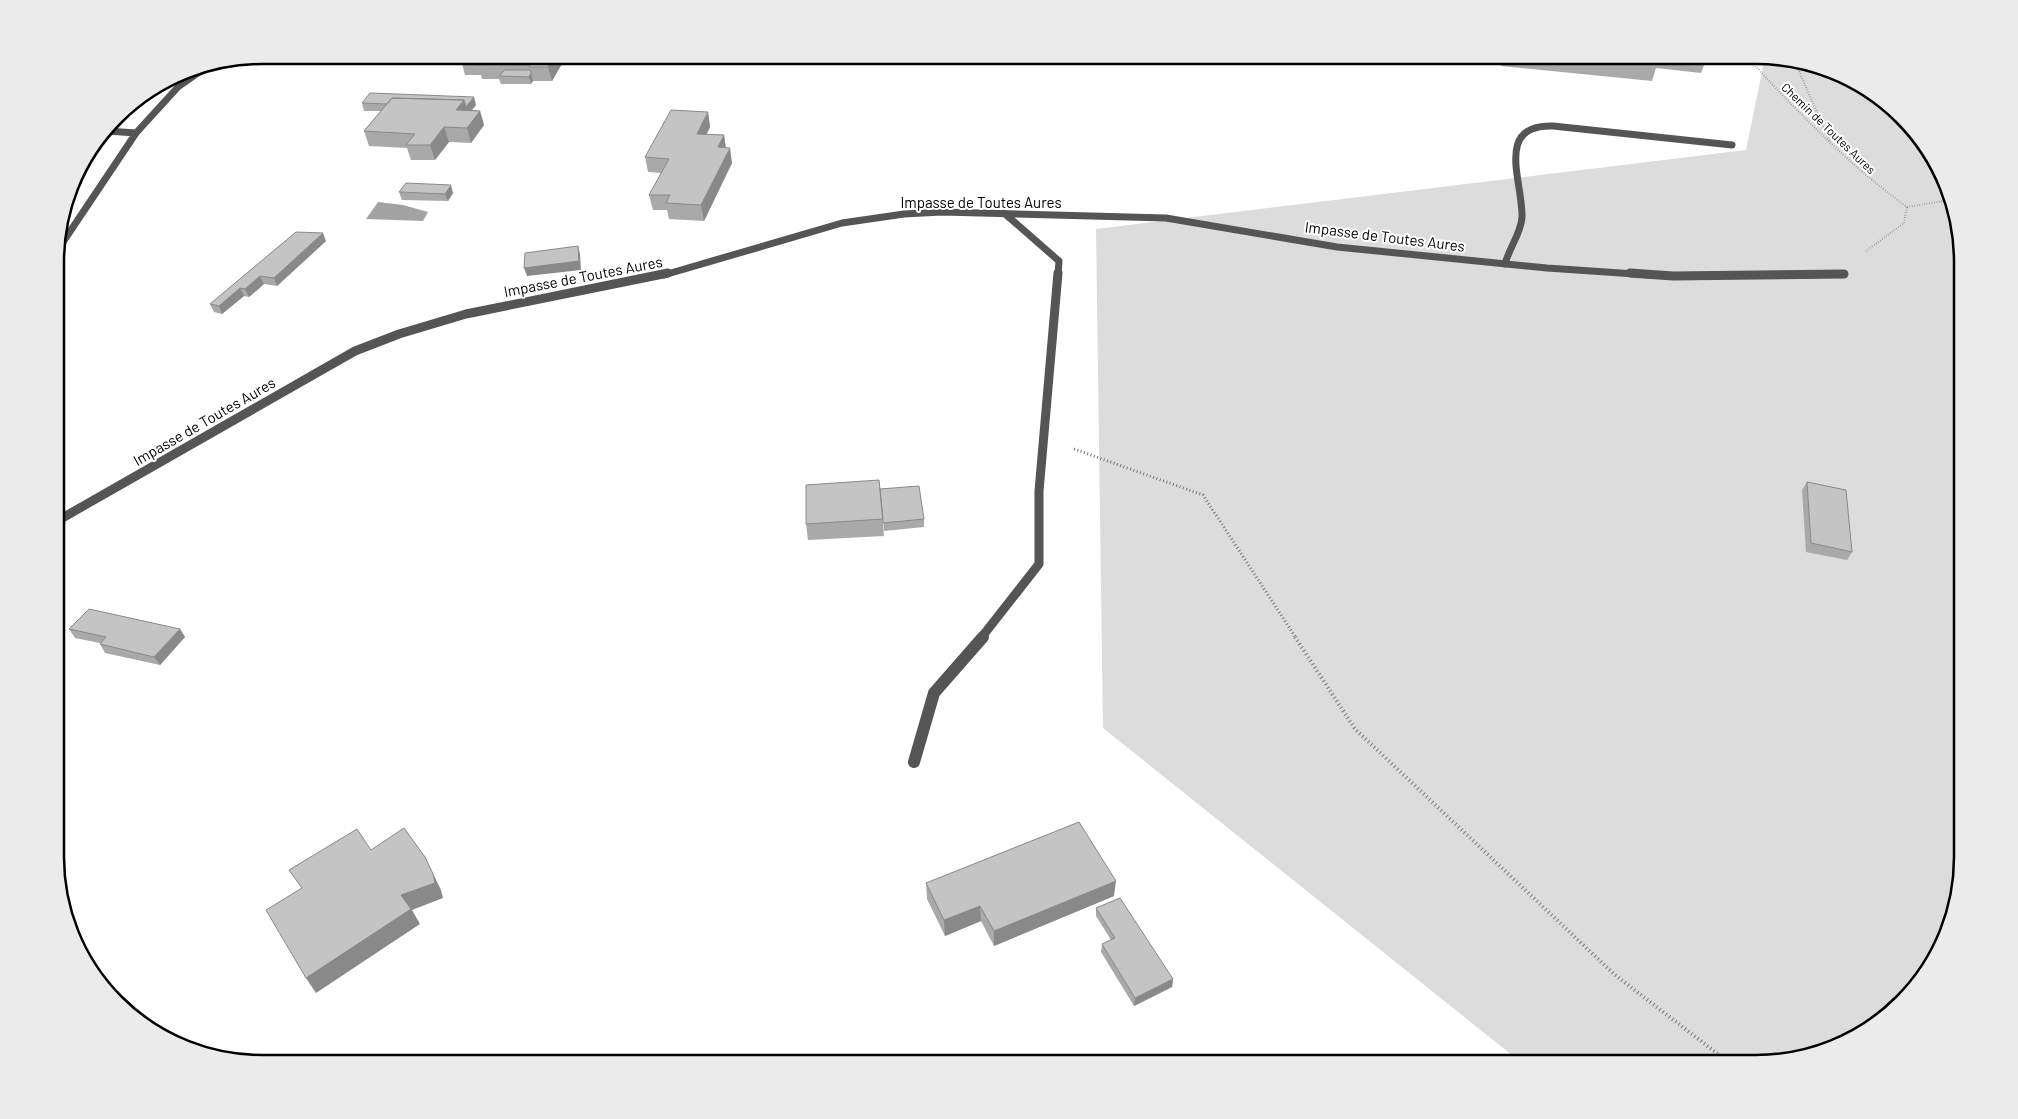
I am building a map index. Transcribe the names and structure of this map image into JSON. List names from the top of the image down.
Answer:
{
  "streets": {
    "street": ["Impasse de Toutes Aures"],
    "path": ["Chemin de Toutes Aures"]
  }
}
